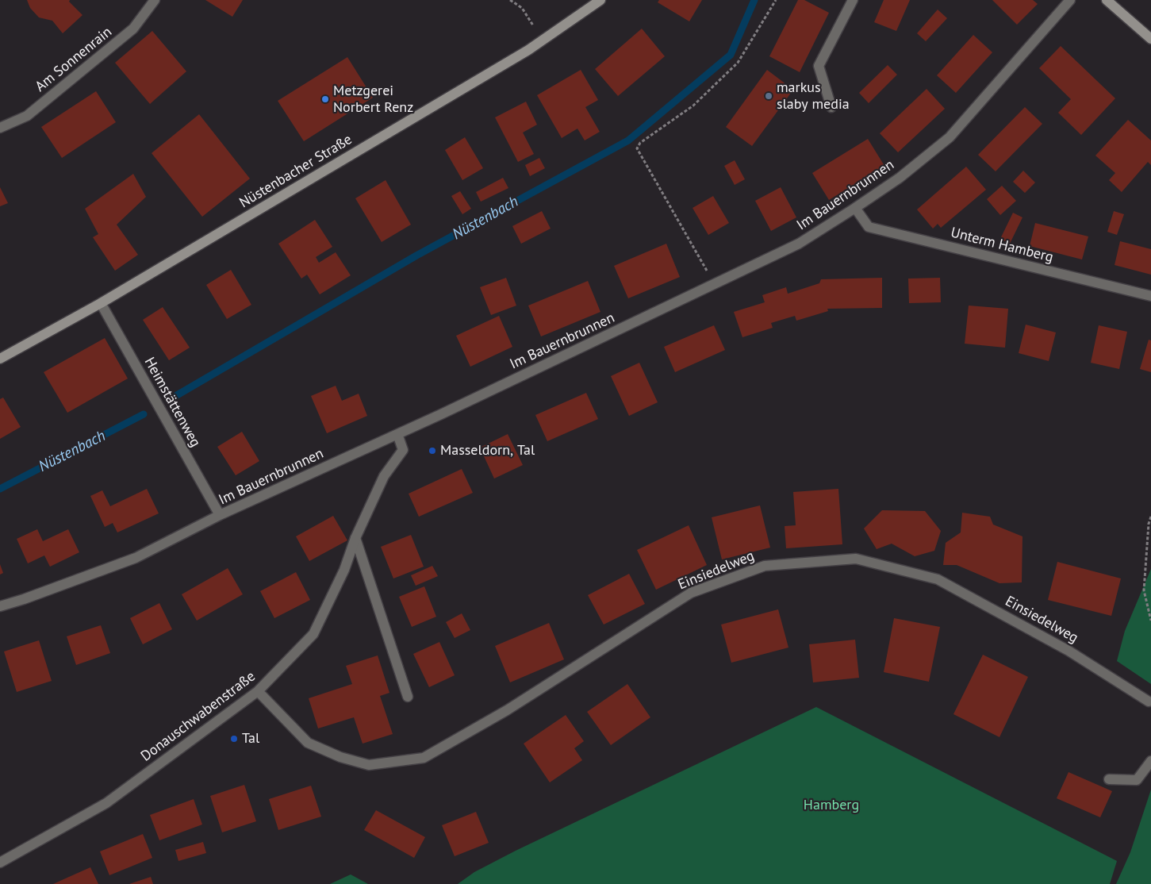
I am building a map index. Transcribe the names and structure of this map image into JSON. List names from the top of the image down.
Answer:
{
  "streets": {
    "main road": ["Nüstenbacher Straße"],
    "street": [
      "Am Sonnenrain",
      "Im Bauernbrunnen",
      "Unterm Hamberg",
      "Heimstättenweg",
      "Einsiedelweg",
      "Donauschwabenstraße"
    ]
  },
  "crossings": [
    ["Nüstenbacher Straße", "Heimstättenweg"],
    ["Im Bauernbrunnen", "Unterm Hamberg"],
    ["Im Bauernbrunnen", "Heimstättenweg"],
    ["Im Bauernbrunnen", "Donauschwabenstraße"],
    ["Einsiedelweg", "Donauschwabenstraße"]
  ],
  "water": ["Nüstenbach"],
  "parks": ["Hamberg"],
  "places": [
    "markus slaby media",
    "Metzgerei Norbert Renz",
    "Masseldorn, Tal",
    "Tal"
  ]
}
